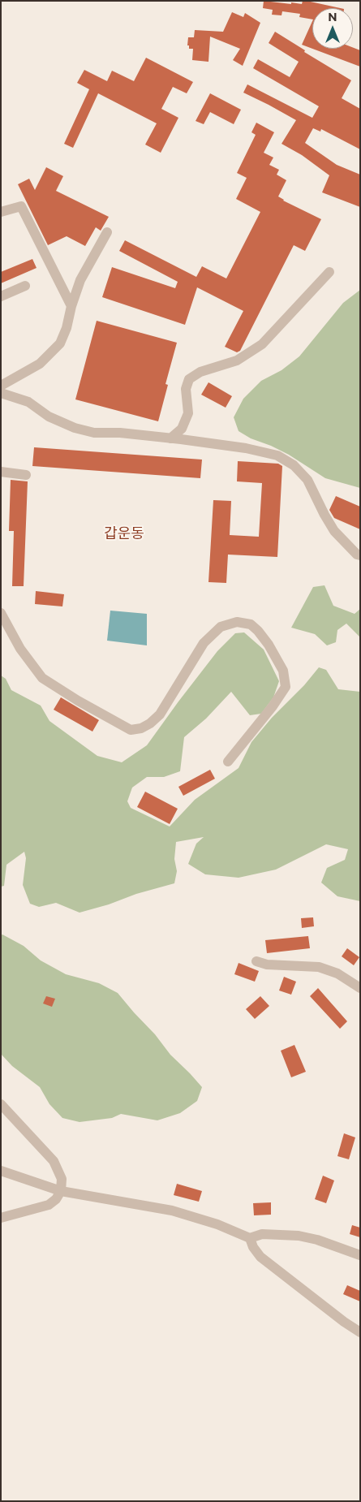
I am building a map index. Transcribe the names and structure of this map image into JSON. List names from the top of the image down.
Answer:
{
  "districts": ["갑운동"],
  "north": "top"
}
